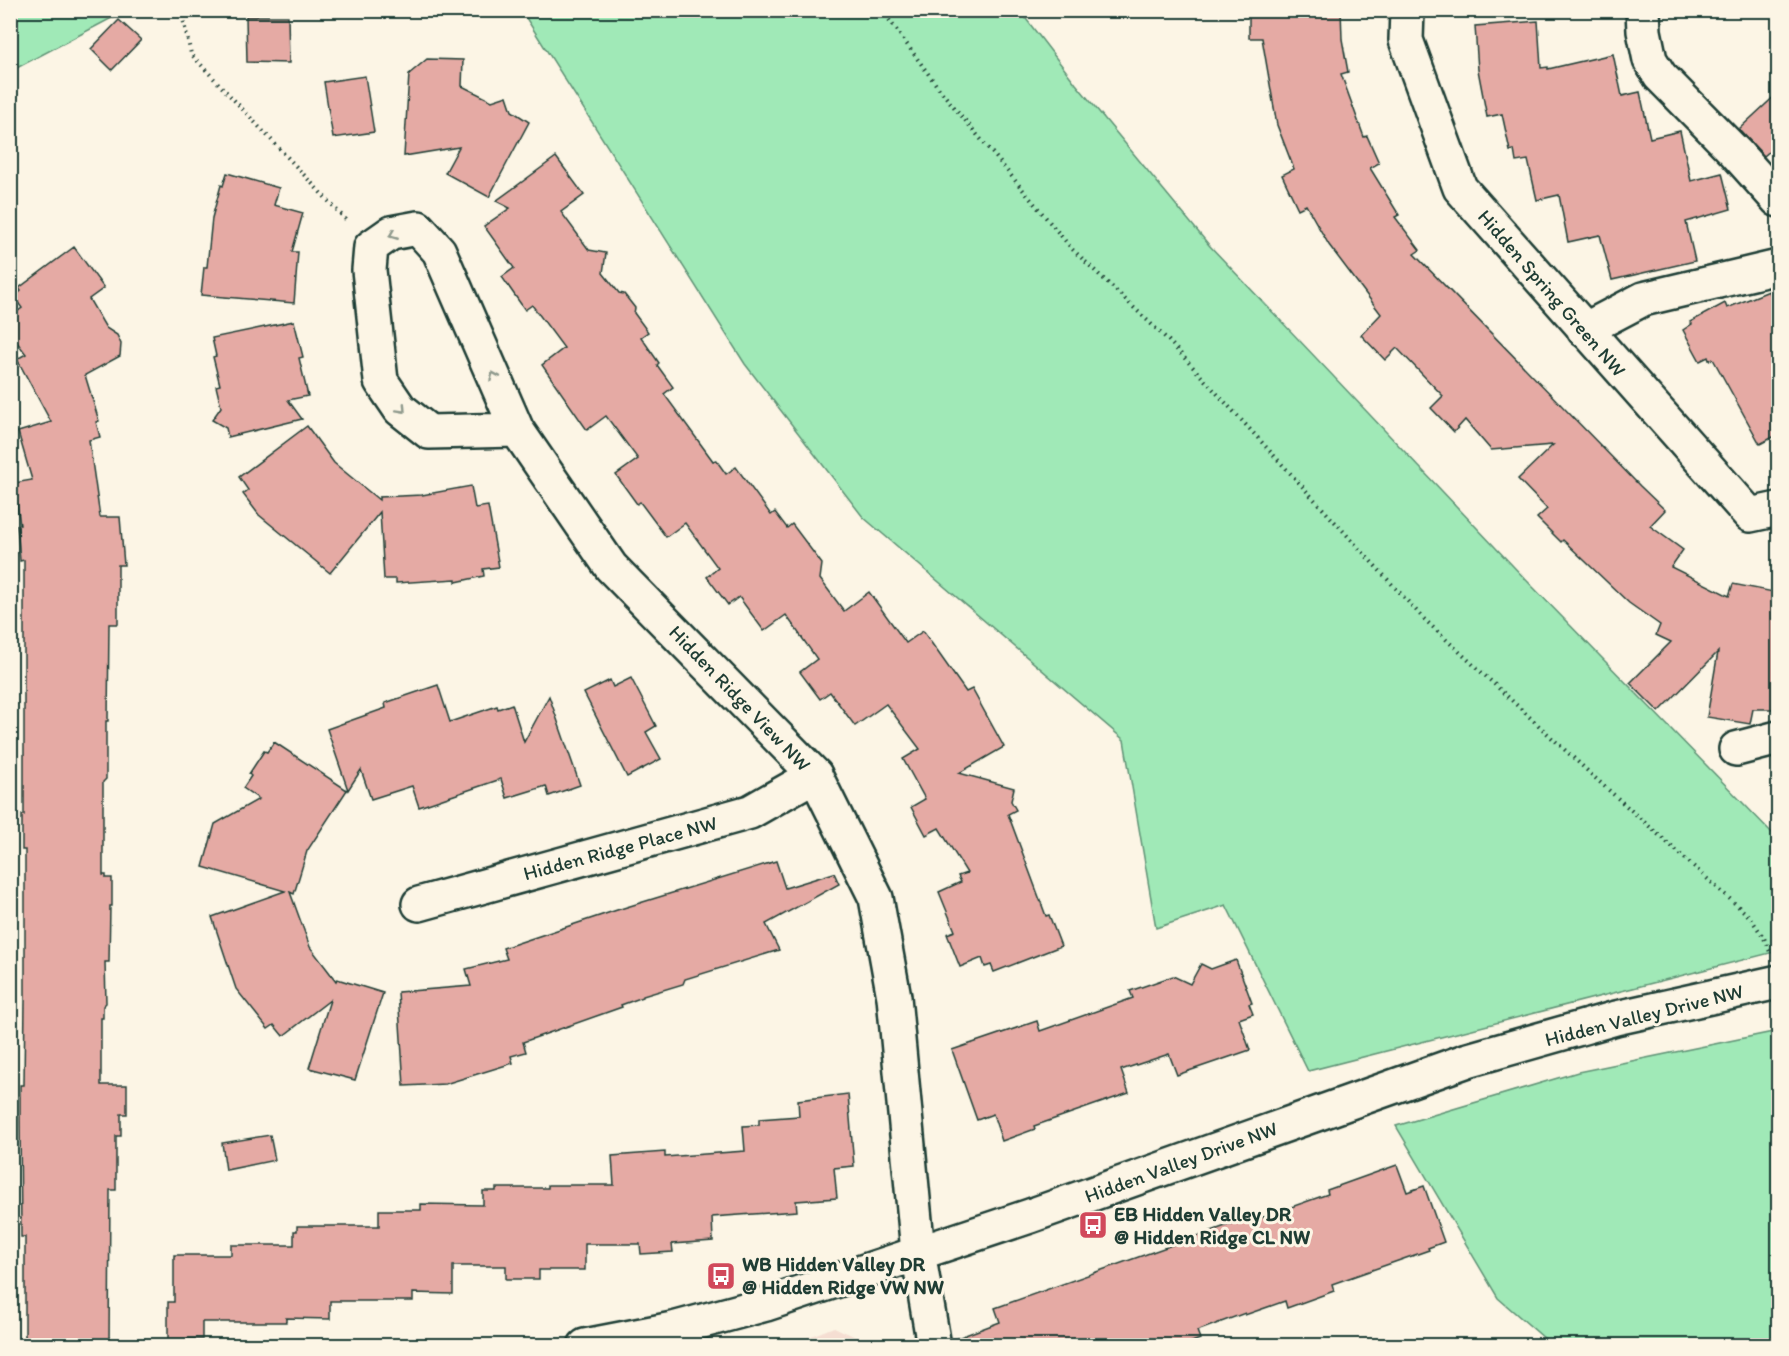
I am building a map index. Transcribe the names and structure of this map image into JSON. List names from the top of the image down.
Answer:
{
  "streets": {
    "street": [
      "Hidden Spring Green NW",
      "Hidden Ridge View NW",
      "Hidden Ridge Place NW",
      "Hidden Valley Drive NW"
    ]
  },
  "crossings": [
    ["Hidden Ridge View NW", "Hidden Ridge Place NW"],
    ["Hidden Ridge View NW", "Hidden Valley Drive NW"]
  ],
  "places": {
    "bus stop": ["EB Hidden Valley DR @ Hidden Ridge CL NW", "WB Hidden Valley DR @ Hidden Ridge VW NW"]
  }
}
